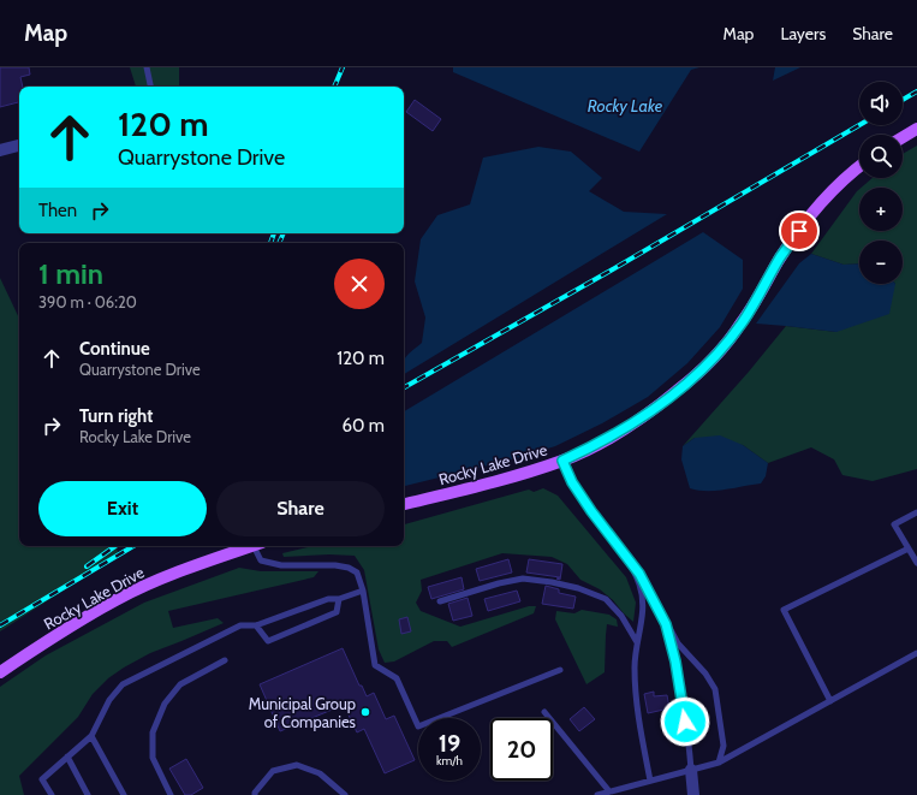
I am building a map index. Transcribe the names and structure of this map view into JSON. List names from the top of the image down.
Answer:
{
  "streets": {
    "main road": ["Rocky Lake Drive"]
  },
  "water": ["Rocky Lake"],
  "places": ["Municipal Group of Companies"],
  "page": {
    "header": "Map",
    "nav": ["Map", "Layers", "Share"],
    "map_buttons": ["+", "−"],
    "turn": ["120 m", "Quarrystone Drive"],
    "then": "Then",
    "heading": ["1 min", "390 m · 06:20"],
    "list": [
      {
        "name": "Continue",
        "note": "Quarrystone Drive",
        "value": "120 m"
      },
      {
        "name": "Turn right",
        "note": "Rocky Lake Drive",
        "value": "60 m"
      }
    ],
    "buttons": ["Exit", "Share"],
    "speed": "19 km/h",
    "limit": "20"
  }
}
